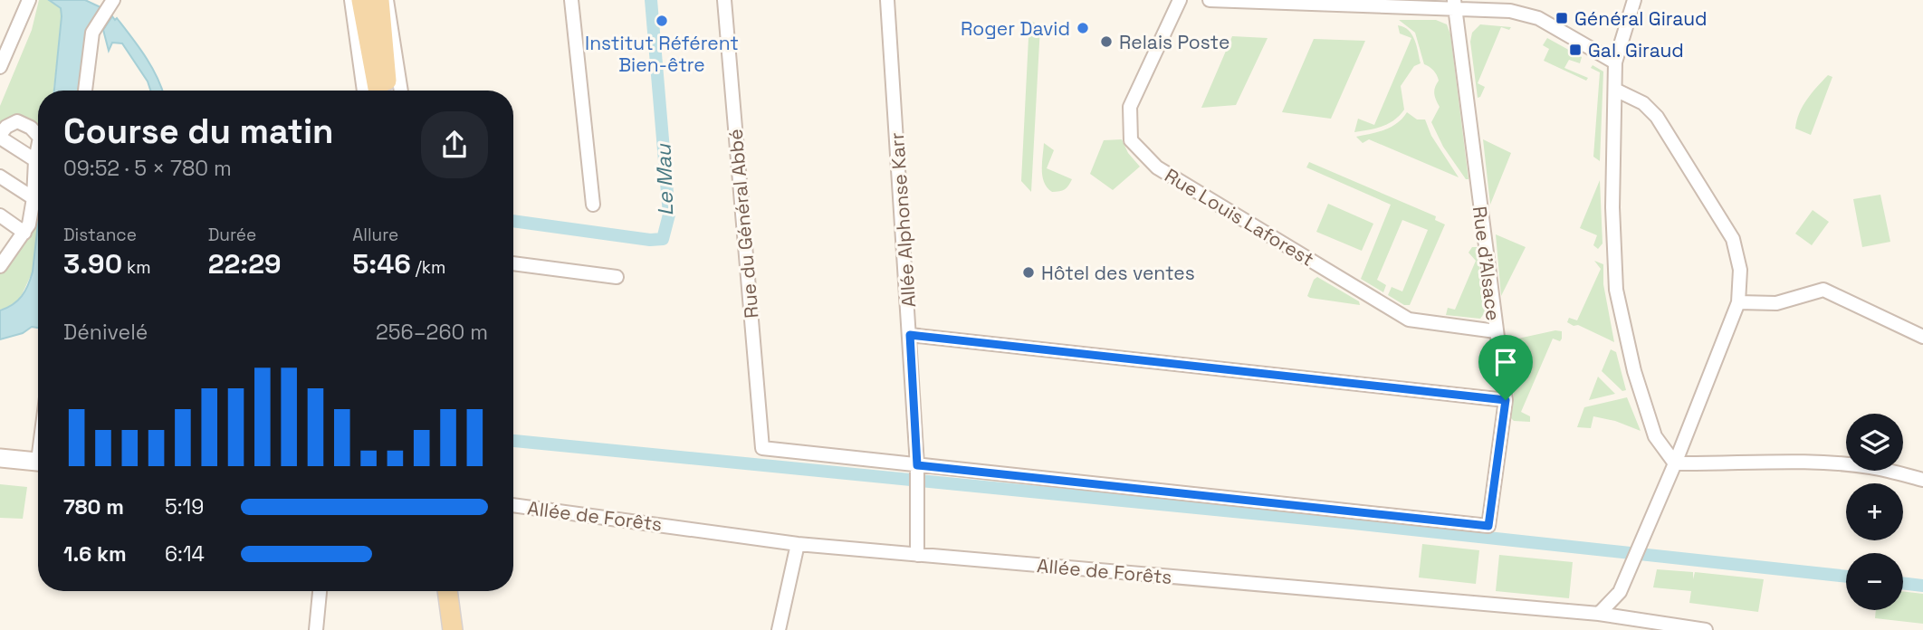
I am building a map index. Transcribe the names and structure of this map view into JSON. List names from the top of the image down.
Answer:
{
  "streets": {
    "street": [
      "Rue Louis Laforest",
      "Allée Alphonse Karr",
      "Rue du Général Abbé",
      "Rue d'Alsace",
      "Allée de Forêts"
    ]
  },
  "crossings": [
    ["Rue Louis Laforest", "Rue d'Alsace"],
    ["Allée Alphonse Karr", "Rue du Général Abbé"],
    ["Allée Alphonse Karr", "Rue d'Alsace"],
    ["Allée Alphonse Karr", "Allée de Forêts"],
    ["Rue du Général Abbé", "Rue d'Alsace"]
  ],
  "water": ["Le Mau"],
  "places": {
    "transit": ["Général Giraud", "Gal. Giraud"],
    "other": [
      "Institut Référent Bien-être",
      "Roger David",
      "Relais Poste",
      "Hôtel des ventes"
    ]
  },
  "page": {
    "heading": ["Course du matin", "09:52 · 5 × 780 m"],
    "stats": [
      ["Distance", "3.90 km"],
      ["Durée", "22:29"],
      ["Allure", "5:46 /km"]
    ],
    "chart": ["Dénivelé", "256–260 m"],
    "map_buttons": ["+", "−"],
    "list": [
      {
        "name": "780 m",
        "note": "5:19"
      },
      {
        "name": "1.6 km",
        "note": "6:14"
      }
    ]
  }
}
